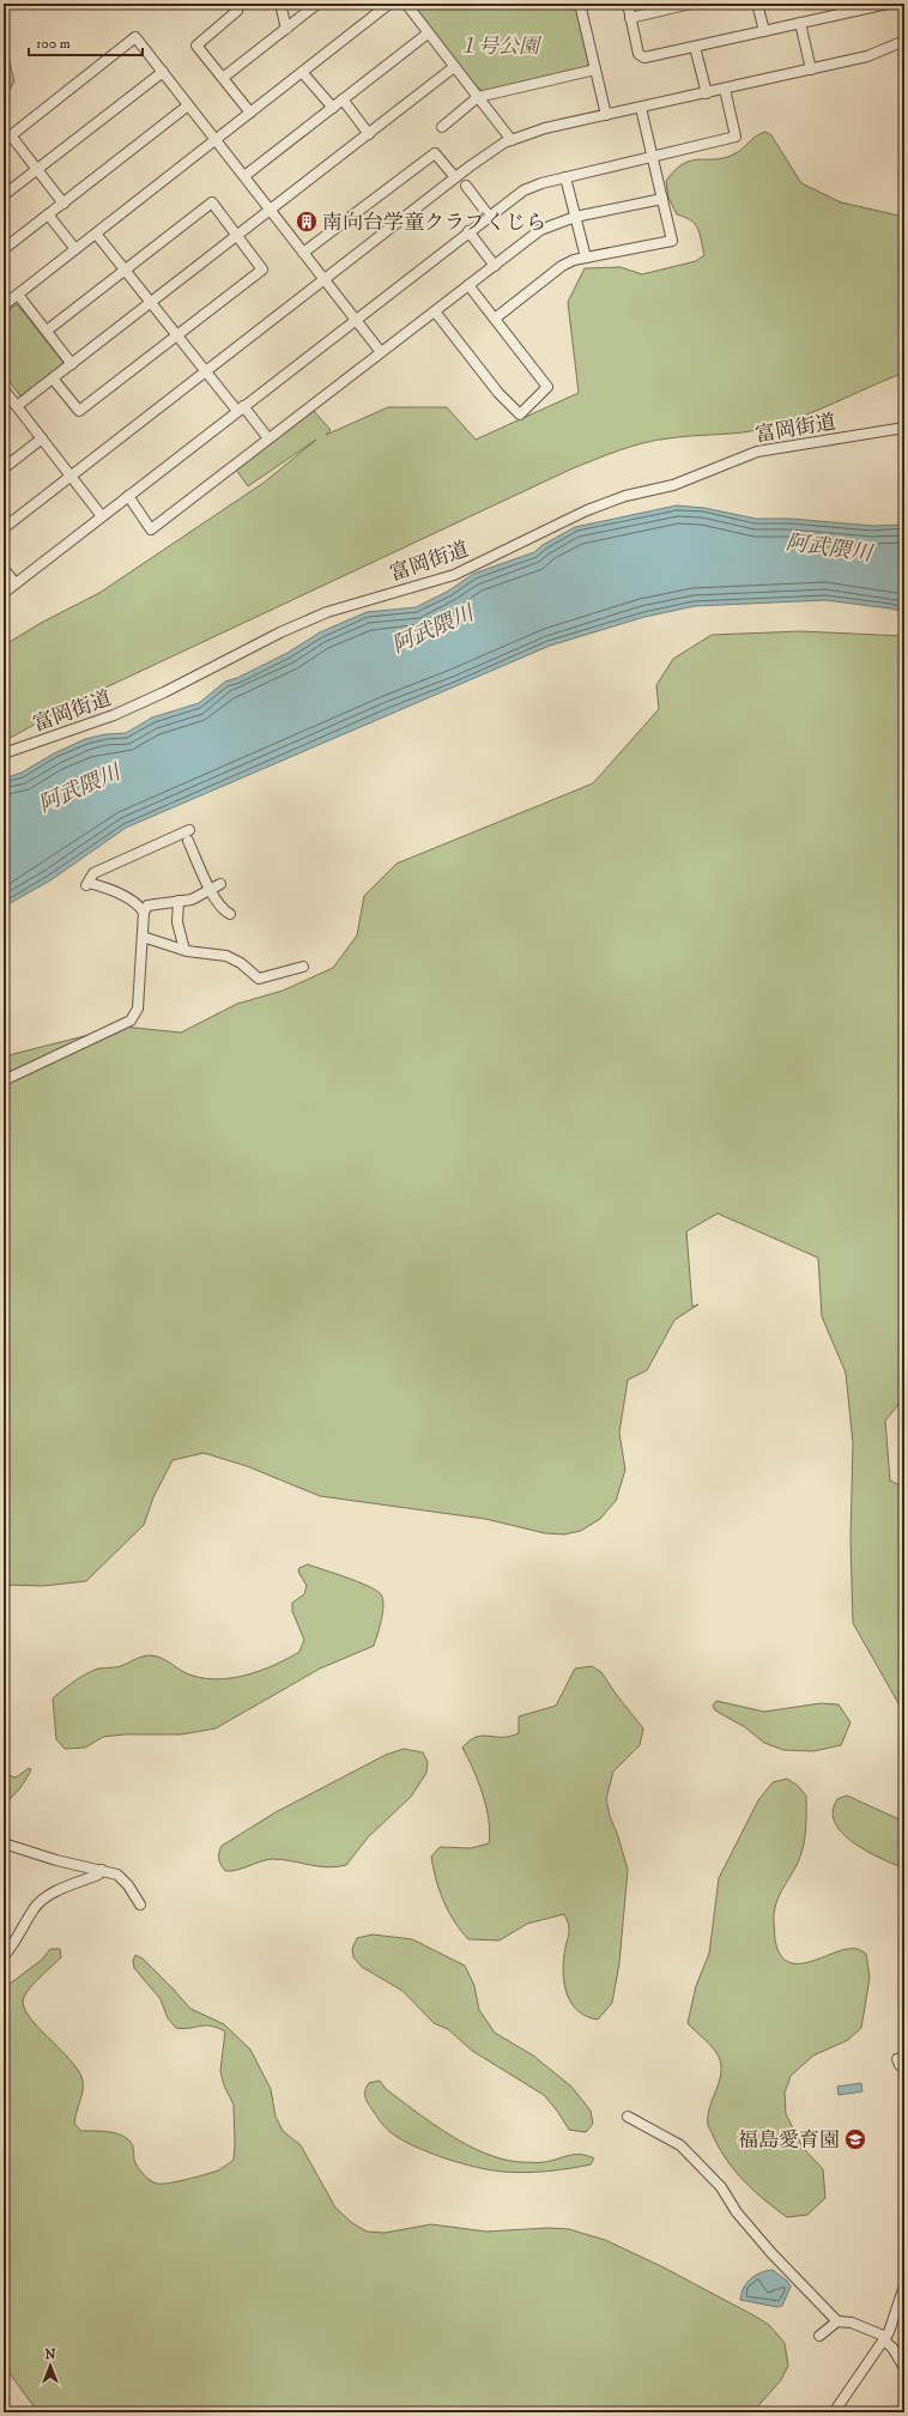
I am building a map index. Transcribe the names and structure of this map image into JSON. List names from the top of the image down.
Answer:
{
  "streets": {
    "street": ["富岡街道"]
  },
  "water": ["阿武隈川"],
  "parks": ["１号公園"],
  "places": {
    "building": ["南向台学童クラブくじら"],
    "school or university": ["福島愛育園"]
  },
  "scale_bar": "100 m",
  "north": "top"
}
